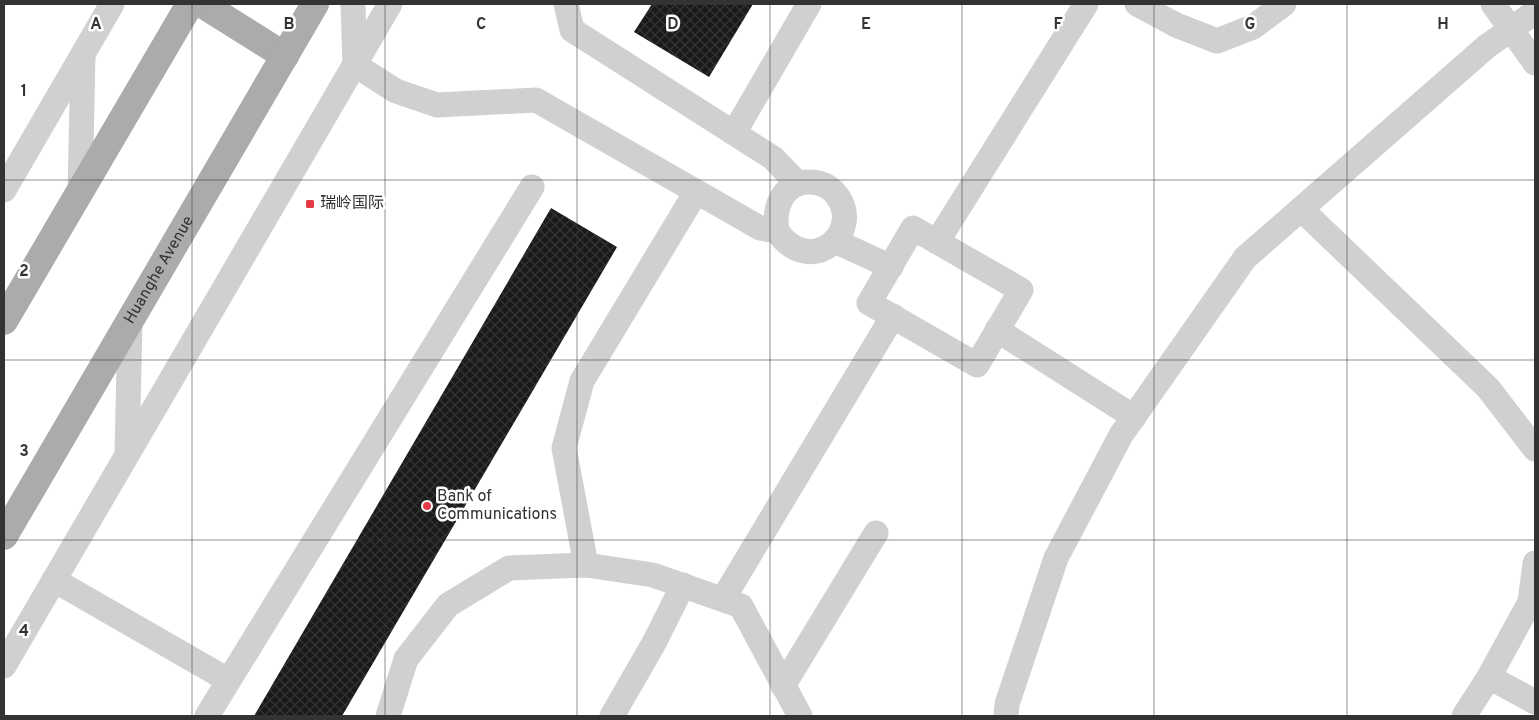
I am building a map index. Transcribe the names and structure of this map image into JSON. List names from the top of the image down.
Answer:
{
  "streets": {
    "main road": ["Huanghe Avenue"]
  },
  "places": {
    "transit": ["瑞岭国际"],
    "other": ["Bank of Communications"]
  },
  "grid": {
    "columns": [
      "A",
      "B",
      "C",
      "D",
      "E",
      "F",
      "G",
      "H"
    ],
    "rows": [
      "1",
      "2",
      "3",
      "4"
    ]
  }
}
